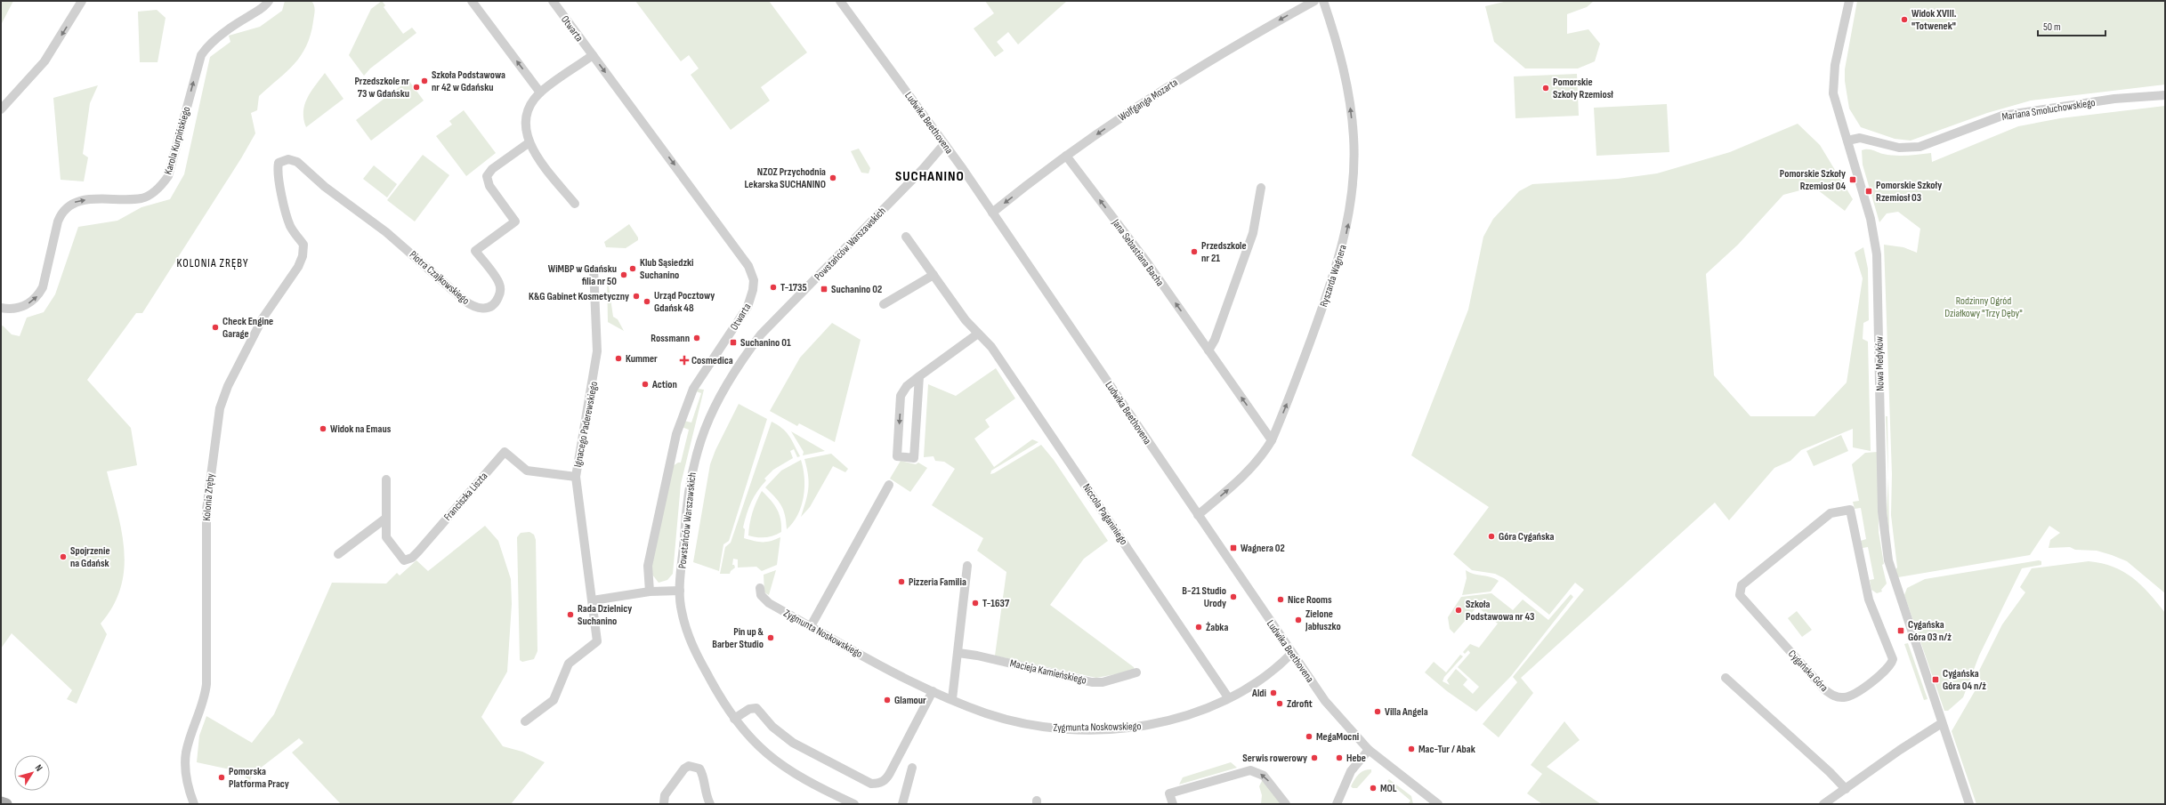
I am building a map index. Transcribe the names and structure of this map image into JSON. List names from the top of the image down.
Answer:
{
  "streets": {
    "street": [
      "Otwarta",
      "Wolfganga Mozarta",
      "Mariana Smoluchowskiego",
      "Ludwika Beethovena",
      "Karola Kurpińskiego",
      "Powstańców Warszawskich",
      "Jana Sebastiana Bacha",
      "Ryszarda Wagnera",
      "Piotra Czajkowskiego",
      "Nowa Medyków",
      "Ignacego Paderewskiego",
      "Franciszka Liszta",
      "Kolonia Zręby",
      "Niccola Paganiniego",
      "Zygmunta Noskowskiego",
      "Cygańska Góra",
      "Macieja Kamieńskiego"
    ]
  },
  "crossings": [
    ["Wolfganga Mozarta", "Ludwika Beethovena"],
    ["Wolfganga Mozarta", "Jana Sebastiana Bacha"],
    ["Mariana Smoluchowskiego", "Nowa Medyków"],
    ["Ludwika Beethovena", "Powstańców Warszawskich"],
    ["Ludwika Beethovena", "Ryszarda Wagnera"],
    ["Ludwika Beethovena", "Zygmunta Noskowskiego"],
    ["Jana Sebastiana Bacha", "Ryszarda Wagnera"],
    ["Piotra Czajkowskiego", "Kolonia Zręby"],
    ["Ignacego Paderewskiego", "Franciszka Liszta"],
    ["Niccola Paganiniego", "Zygmunta Noskowskiego"]
  ],
  "one_way": [
    "Otwarta",
    "Wolfganga Mozarta",
    "Karola Kurpińskiego",
    "Jana Sebastiana Bacha",
    "Ryszarda Wagnera"
  ],
  "districts": ["SUCHANINO", "KOLONIA ZRĘBY"],
  "parks": ["Rodzinny Ogród Działkowy \"Trzy Dęby\""],
  "places": {
    "other": [
      "Widok XVIII. \"Totwenek\"",
      "Szkoła Podstawowa nr 42 w Gdańsku",
      "Przedszkole nr 73 w Gdańsku",
      "Pomorskie Szkoły Rzemiosł",
      "NZOZ Przychodnia Lekarska SUCHANINO",
      "Przedszkole nr 21",
      "Klub Sąsiedzki Suchanino",
      "WiMBP w Gdańsku filia nr 50",
      "T-1735",
      "K&G Gabinet Kosmetyczny",
      "Urząd Pocztowy Gdańsk 48",
      "Check Engine Garage",
      "Rossmann",
      "Kummer",
      "Action",
      "Widok na Emaus",
      "Góra Cygańska",
      "Spojrzenie na Gdańsk",
      "Pizzeria Familia",
      "B-21 Studio Urody",
      "Nice Rooms",
      "T-1637",
      "Szkoła Podstawowa nr 43",
      "Rada Dzielnicy Suchanino",
      "Zielone Jabłuszko",
      "Żabka",
      "Pin up & Barber Studio",
      "Aldi",
      "Glamour",
      "Zdrofit",
      "Villa Angela",
      "MegaMocni",
      "Mac-Tur / Abak",
      "Serwis rowerowy",
      "Hebe",
      "Pomorska Platforma Pracy",
      "MOL"
    ],
    "transit": [
      "Pomorskie Szkoły Rzemiosł 04",
      "Pomorskie Szkoły Rzemiosł 03",
      "Suchanino 02",
      "Suchanino 01",
      "Wagnera 02",
      "Cygańska Góra 03 n/ż",
      "Cygańska Góra 04 n/ż"
    ],
    "health": ["Cosmedica"]
  },
  "scale_bar": "50 m",
  "north": "top right"
}
